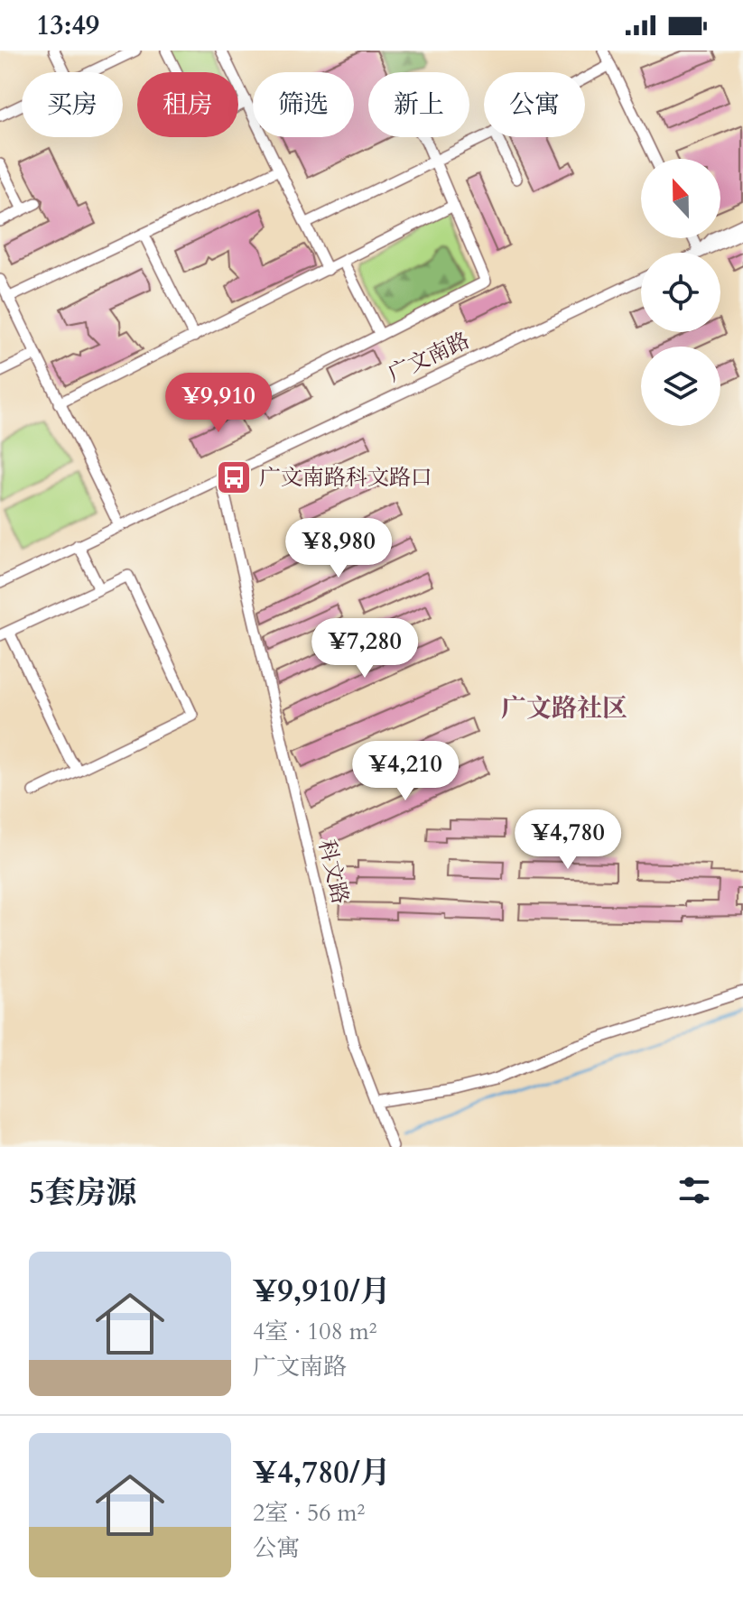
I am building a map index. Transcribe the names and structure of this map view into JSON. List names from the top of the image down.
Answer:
{
  "streets": {
    "street": ["广文南路", "科文路"]
  },
  "crossings": [
    ["广文南路", "科文路"]
  ],
  "districts": ["广文路社区"],
  "places": {
    "bus stop": ["广文南路科文路口"]
  },
  "north": "top",
  "page": {
    "status": "13:49",
    "chip": [
      "买房",
      "租房",
      "筛选",
      "新上",
      "公寓"
    ],
    "price": [
      "¥9,910",
      "¥8,980",
      "¥7,280",
      "¥4,210",
      "¥4,780"
    ],
    "heading": "5套房源",
    "list": [
      {
        "name": "¥9,910/月",
        "note": "4室 · 108 m² · 广文南路"
      },
      {
        "name": "¥4,780/月",
        "note": "2室 · 56 m² · 公寓"
      }
    ]
  }
}
